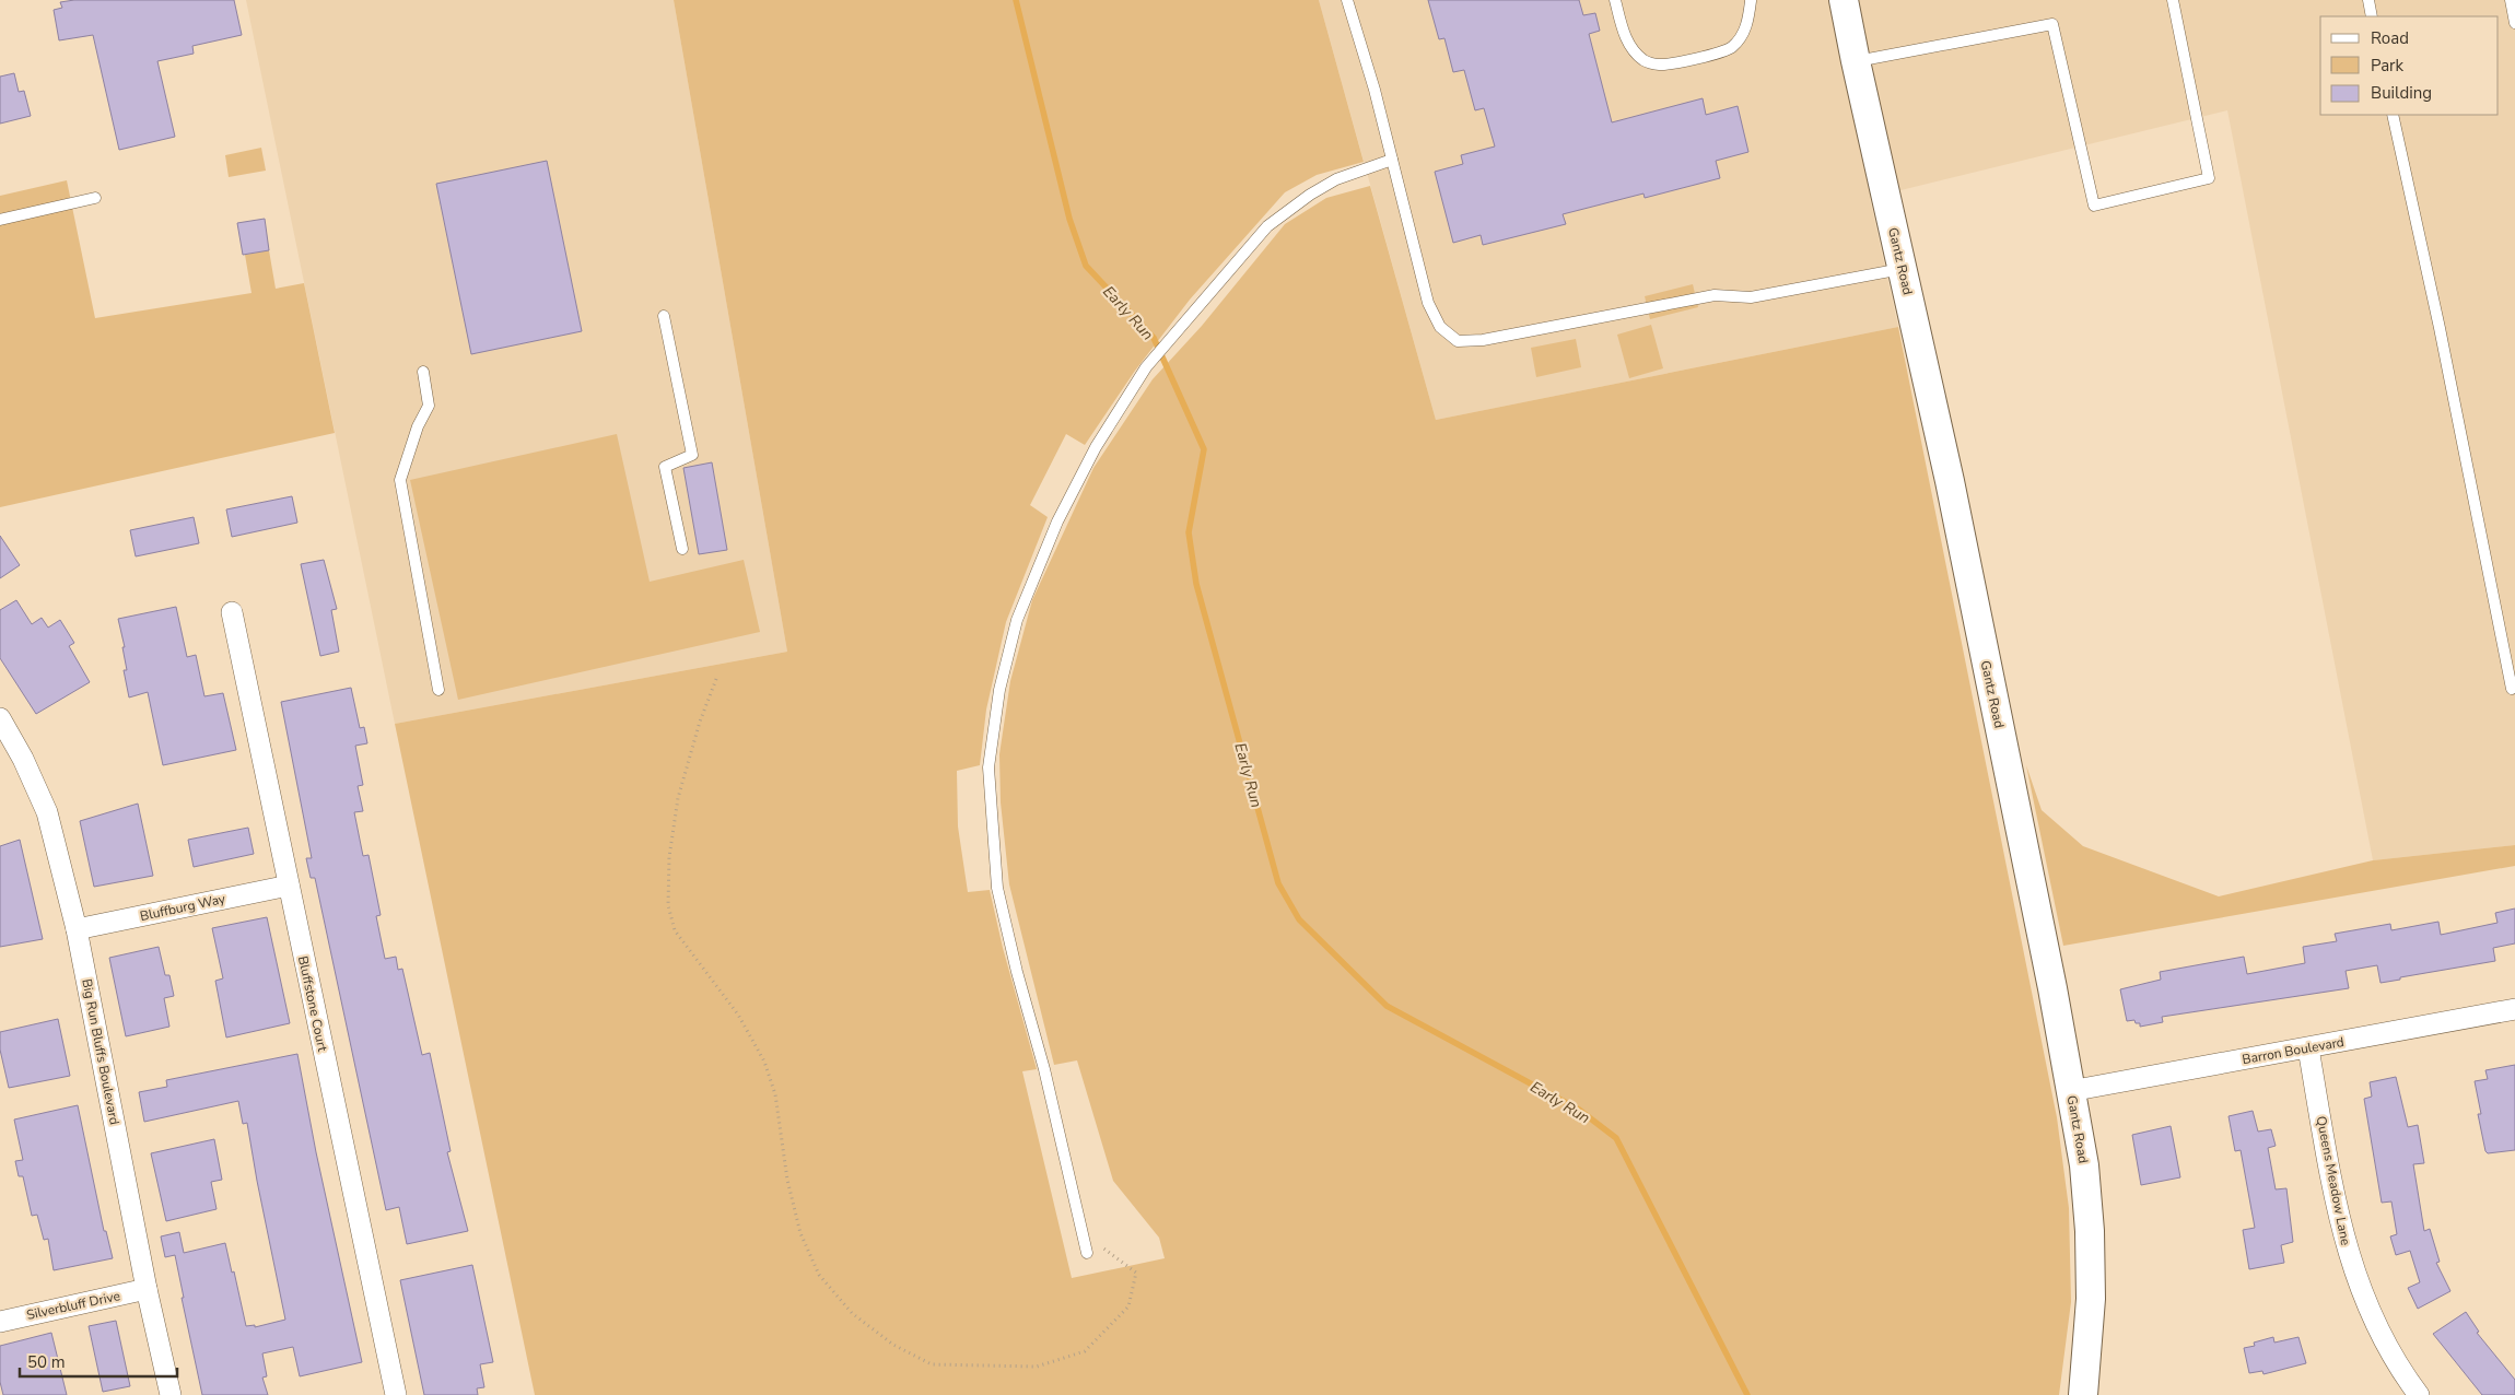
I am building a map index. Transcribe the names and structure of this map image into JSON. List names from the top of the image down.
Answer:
{
  "streets": {
    "main road": ["Gantz Road"],
    "street": [
      "Bluffburg Way",
      "Bluffstone Court",
      "Barron Boulevard",
      "Big Run Bluffs Boulevard",
      "Queens Meadow Lane",
      "Silverbluff Drive"
    ]
  },
  "crossings": [
    ["Gantz Road", "Barron Boulevard"],
    ["Bluffburg Way", "Bluffstone Court"],
    ["Bluffburg Way", "Big Run Bluffs Boulevard"],
    ["Barron Boulevard", "Queens Meadow Lane"],
    ["Big Run Bluffs Boulevard", "Silverbluff Drive"]
  ],
  "water": ["Early Run"],
  "legend": ["Road", "Park", "Building"],
  "scale_bar": "50 m"
}
